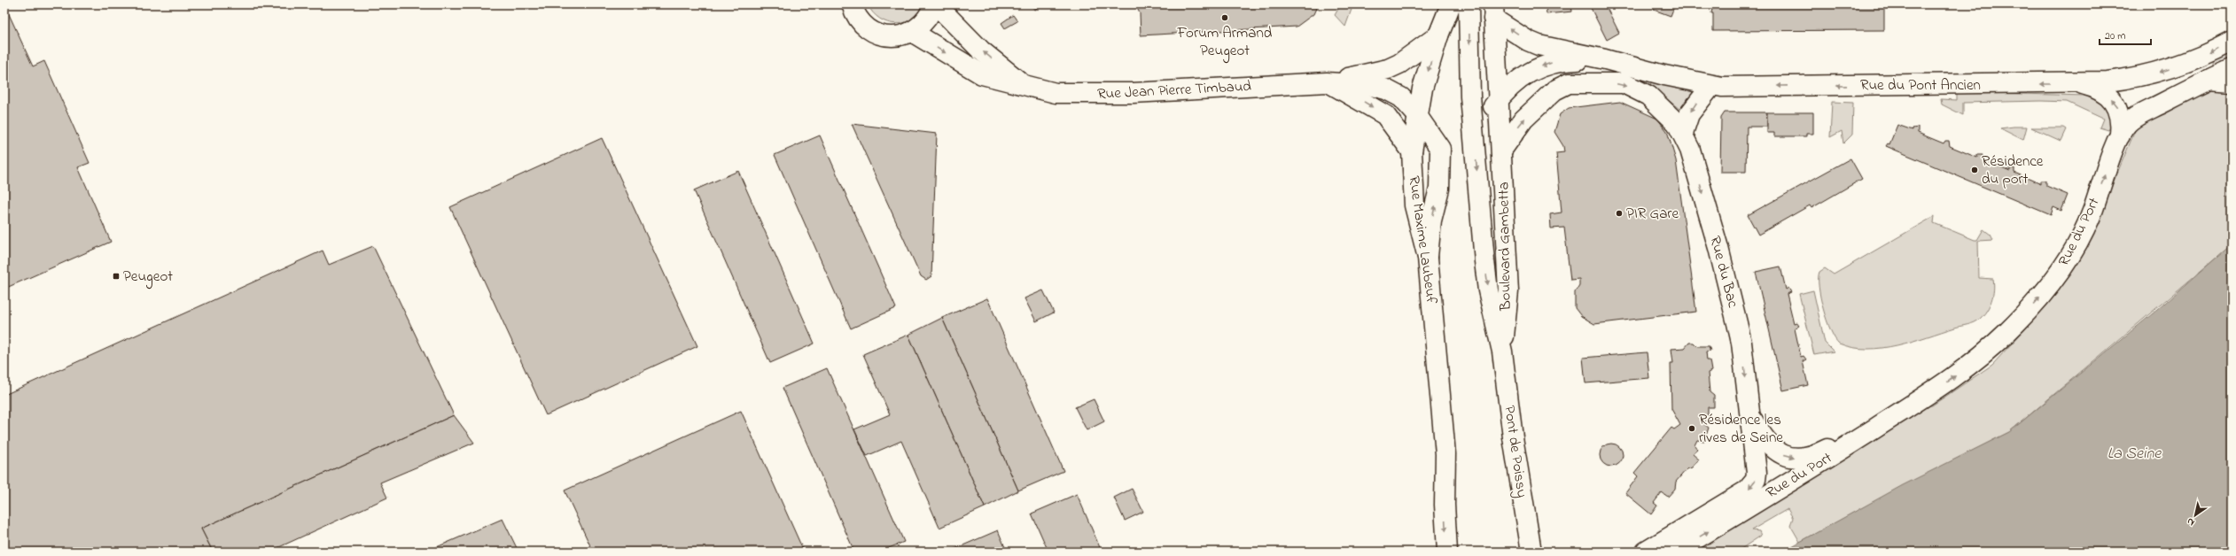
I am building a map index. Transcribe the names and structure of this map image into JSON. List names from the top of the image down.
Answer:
{
  "streets": {
    "main road": [
      "Rue du Pont Ancien",
      "Rue Jean Pierre Timbaud",
      "Rue du Port",
      "Rue Maxime Laubeuf",
      "Boulevard Gambetta",
      "Rue du Bac",
      "Pont de Poissy"
    ]
  },
  "crossings": [
    ["Rue du Pont Ancien", "Boulevard Gambetta"],
    ["Rue Jean Pierre Timbaud", "Rue Maxime Laubeuf"],
    ["Rue du Port", "Rue du Bac"],
    ["Boulevard Gambetta", "Pont de Poissy"]
  ],
  "one_way": ["Rue du Pont Ancien", "Rue du Port", "Rue du Bac"],
  "water": ["La Seine"],
  "places": {
    "other": [
      "Forum Armand Peugeot",
      "Résidence du port",
      "PIR Gare",
      "Résidence les rives de Seine"
    ],
    "transit": ["Peugeot"]
  },
  "scale_bar": "20 m",
  "north": "bottom left"
}
